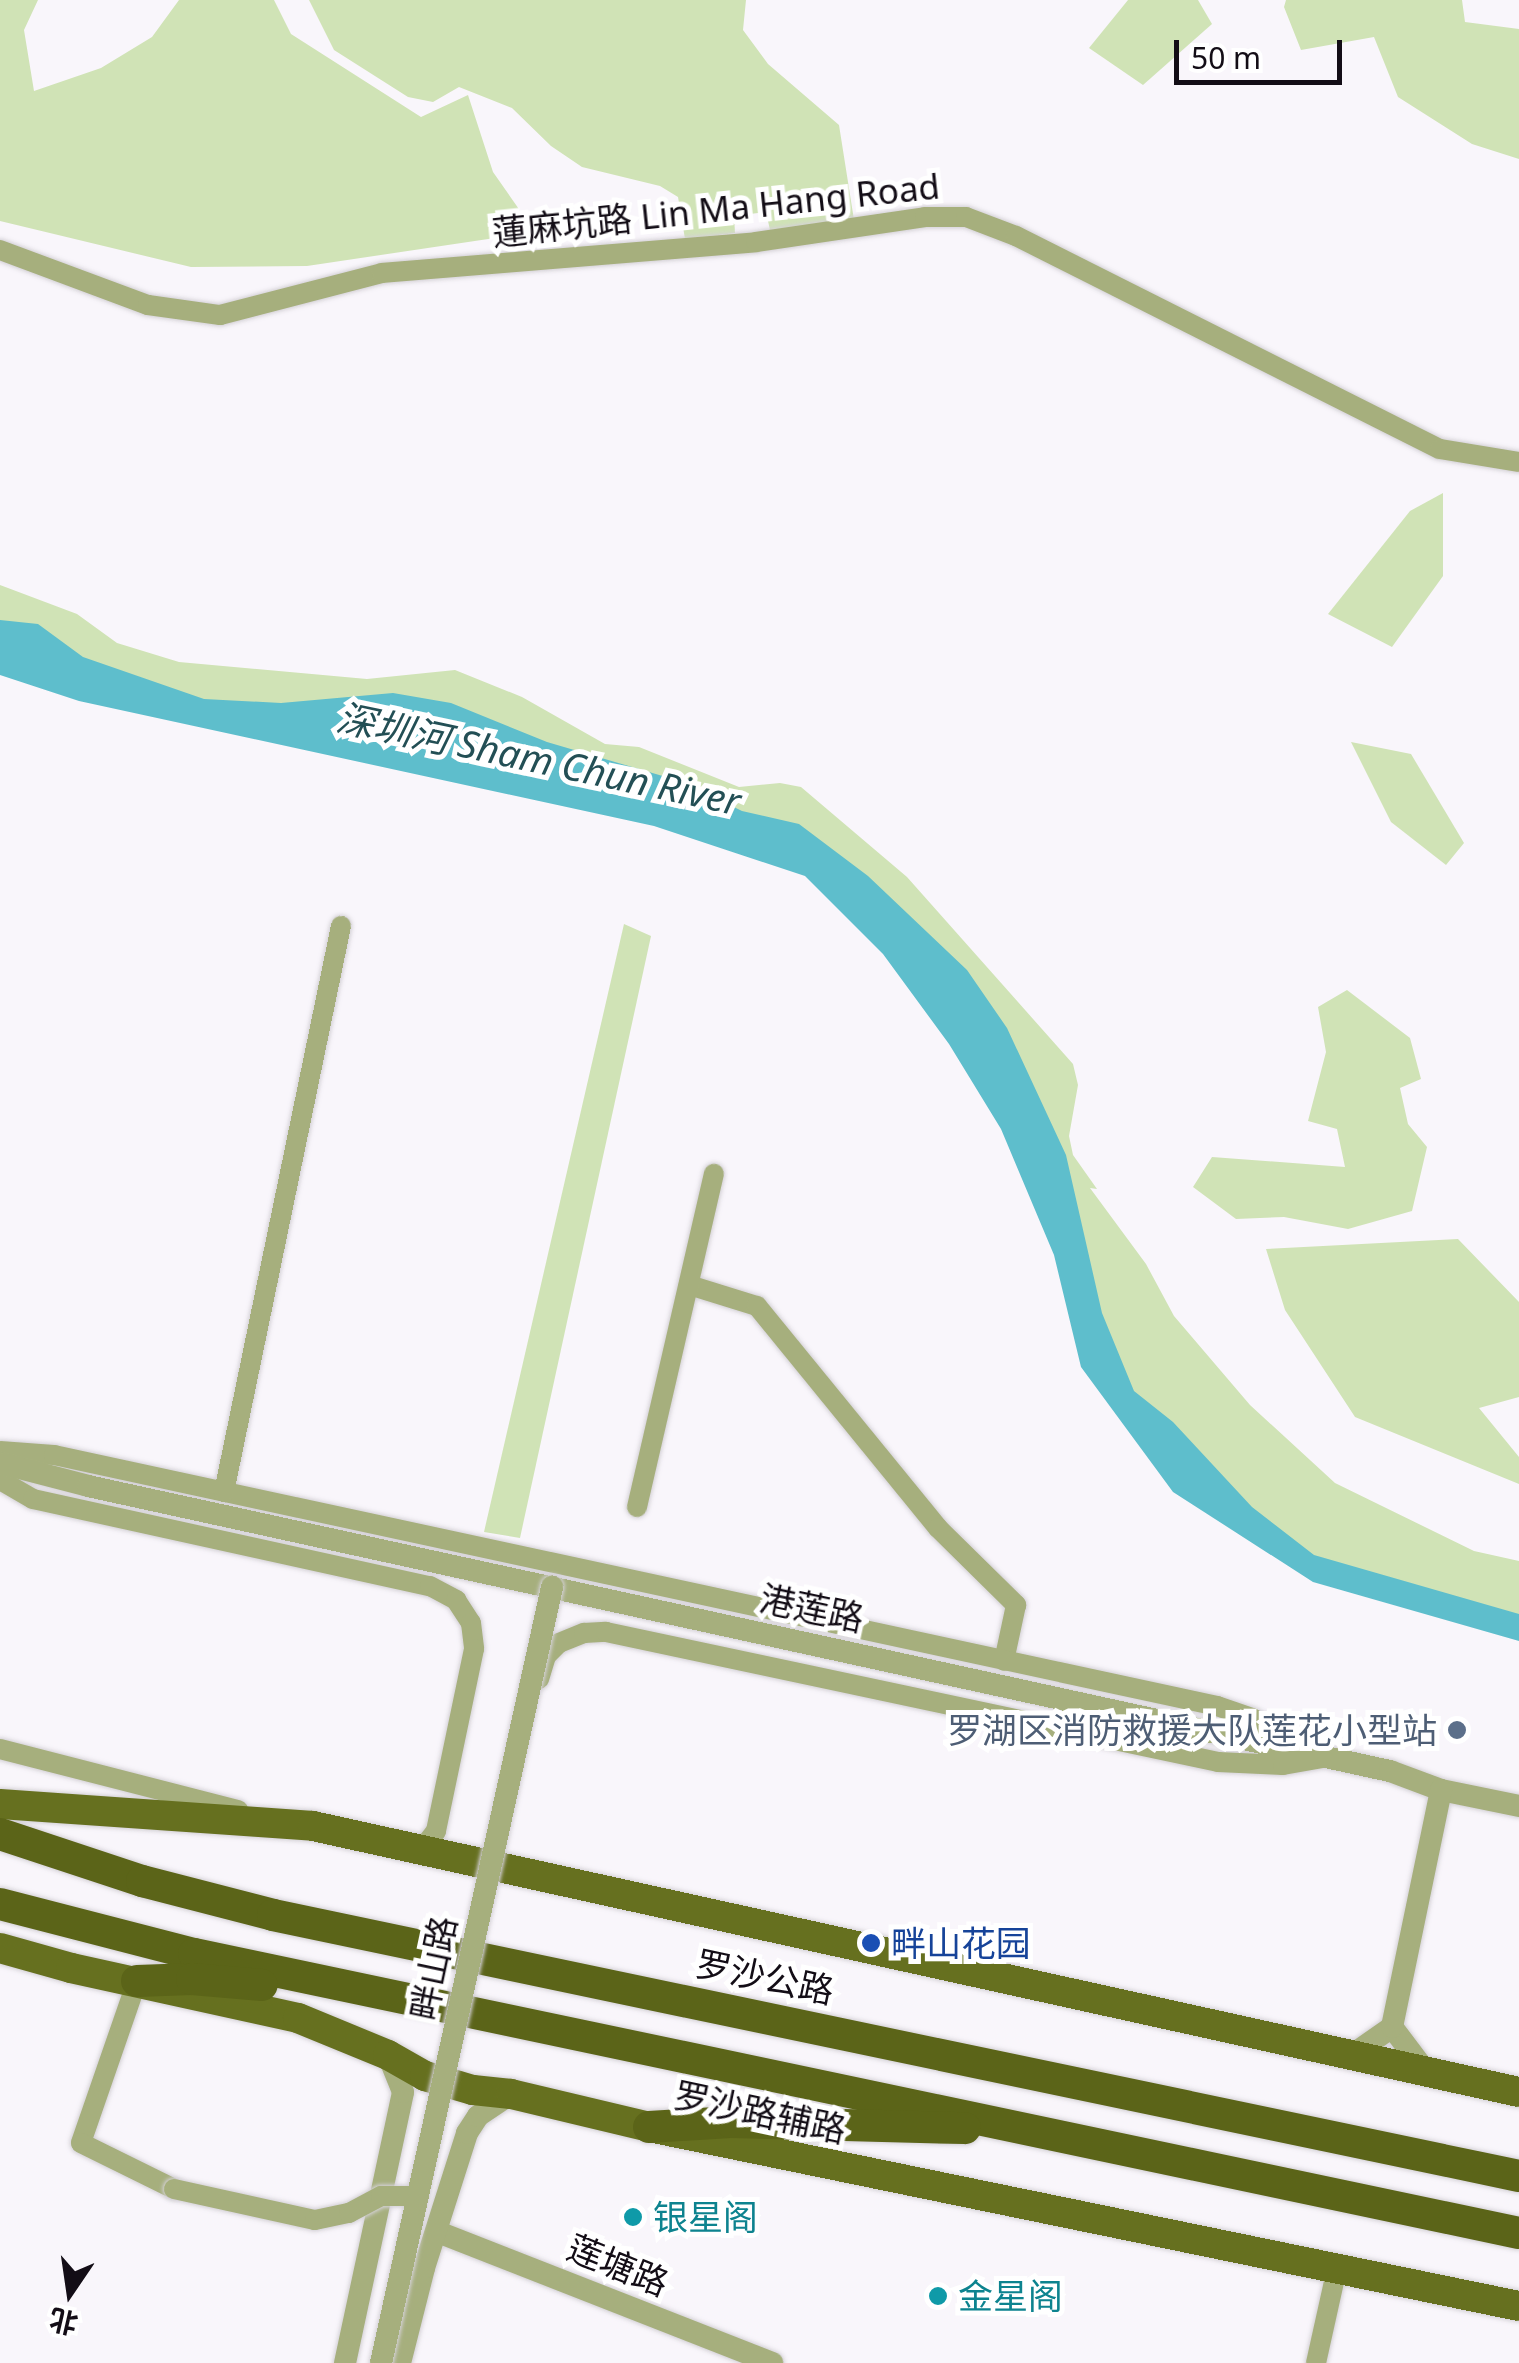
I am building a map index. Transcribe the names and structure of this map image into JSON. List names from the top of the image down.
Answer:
{
  "streets": {
    "highway": ["罗沙公路"],
    "main road": ["罗沙路辅路"],
    "street": [
      "蓮麻坑路 Lin Ma Hang Road",
      "港莲路",
      "畔山路",
      "莲塘路"
    ]
  },
  "crossings": [
    ["港莲路", "畔山路"],
    ["畔山路", "罗沙路辅路"]
  ],
  "water": ["深圳河 Sham Chun River"],
  "places": [
    "罗湖区消防救援大队莲花小型站",
    "畔山花园",
    "银星阁",
    "金星阁"
  ],
  "scale_bar": "50 m",
  "north": "bottom"
}
